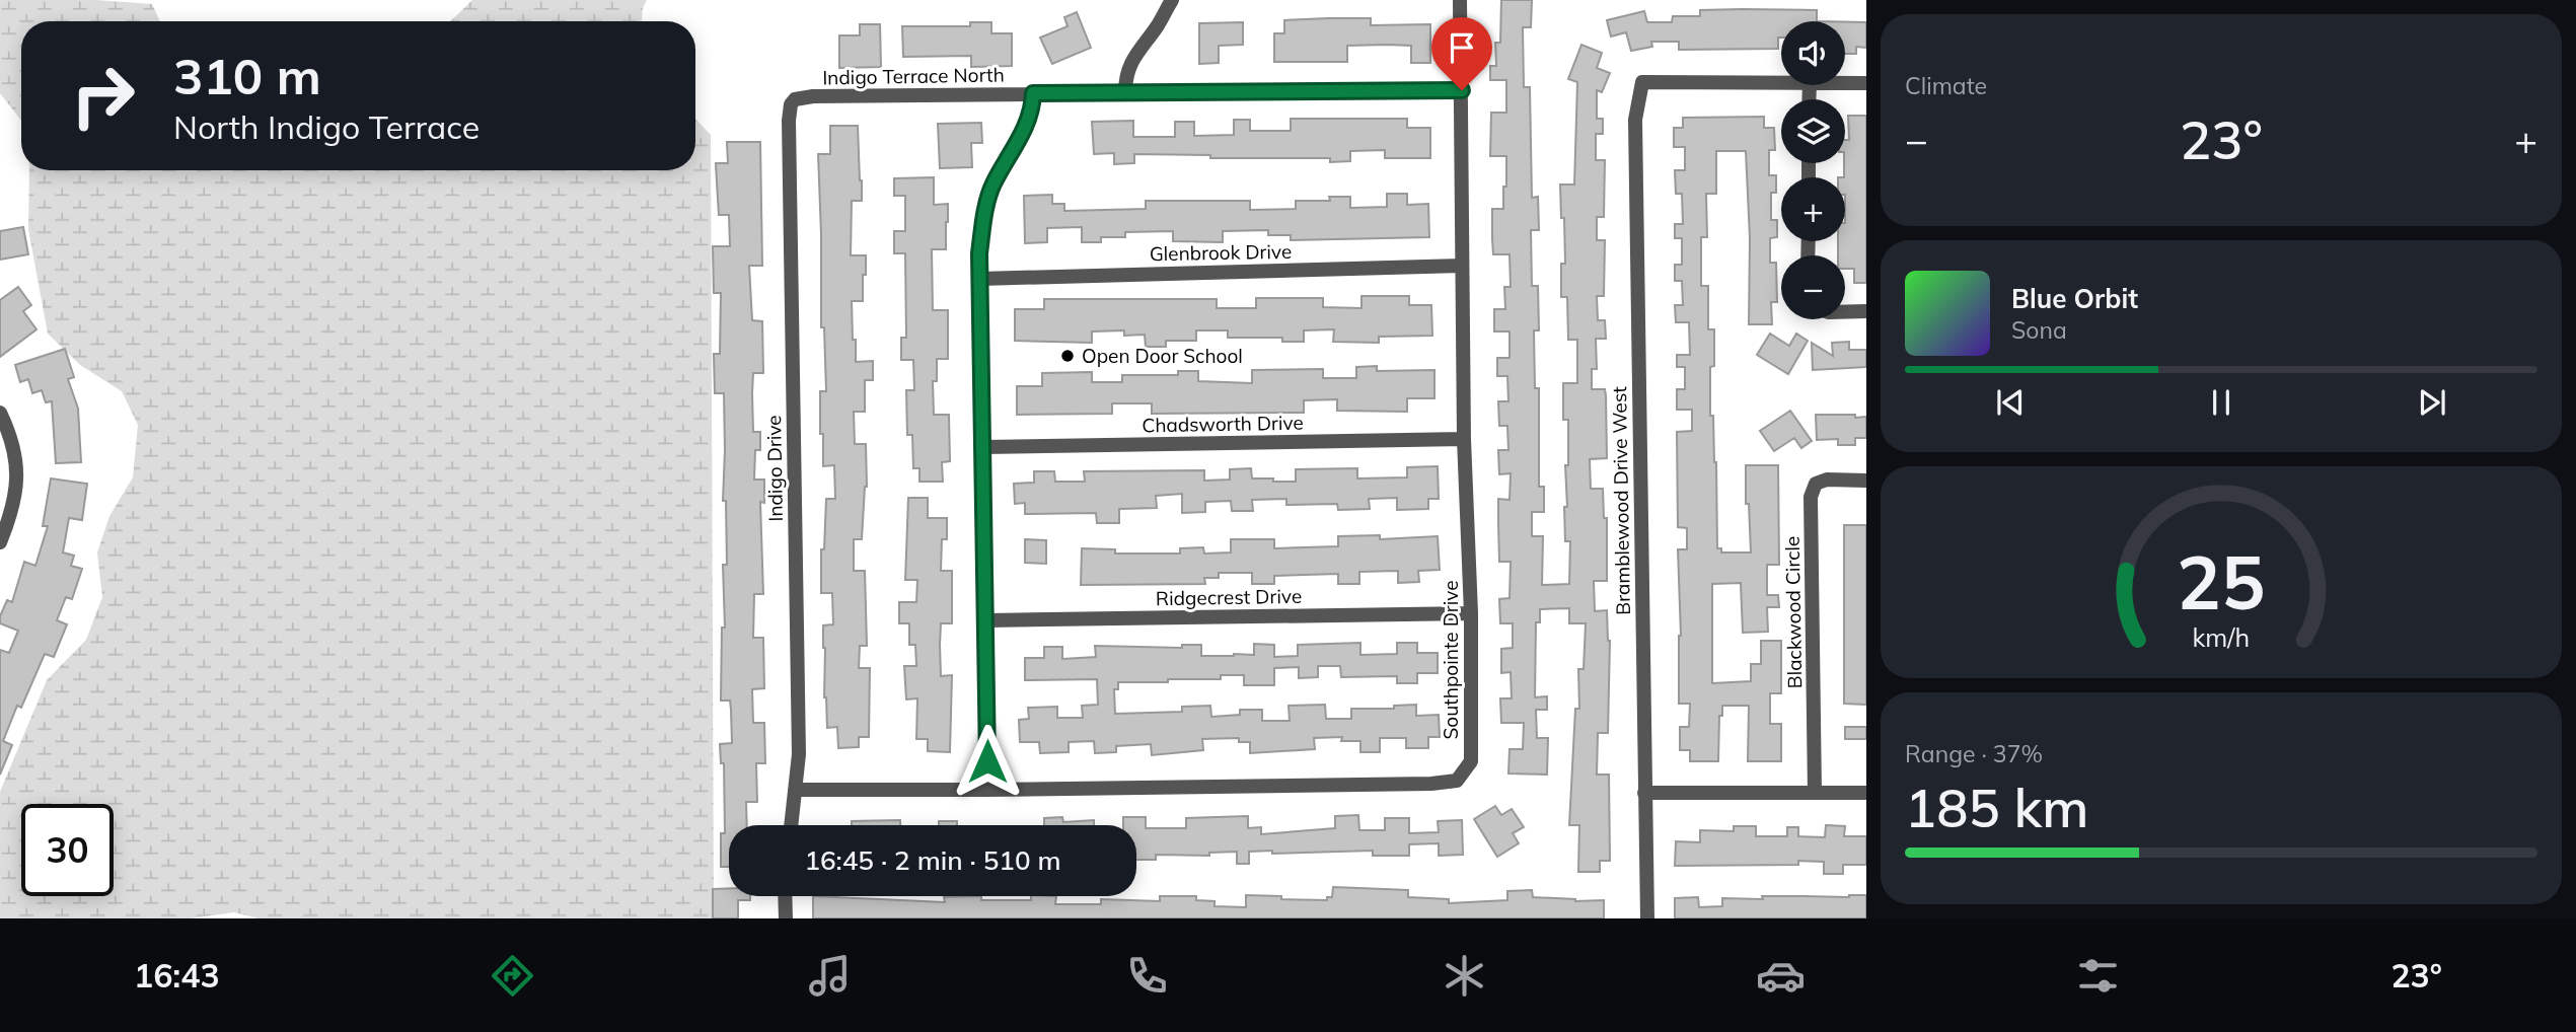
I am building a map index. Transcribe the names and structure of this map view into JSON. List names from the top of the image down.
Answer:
{
  "streets": {
    "street": [
      "Indigo Terrace North",
      "Glenbrook Drive",
      "Chadsworth Drive",
      "Indigo Drive",
      "Bramblewood Drive West",
      "Ridgecrest Drive",
      "Blackwood Circle",
      "Southpointe Drive"
    ]
  },
  "crossings": [
    ["Indigo Terrace North", "Indigo Drive"],
    ["Indigo Terrace North", "Southpointe Drive"],
    ["Glenbrook Drive", "Southpointe Drive"],
    ["Chadsworth Drive", "Southpointe Drive"],
    ["Indigo Drive", "Southpointe Drive"],
    ["Ridgecrest Drive", "Southpointe Drive"]
  ],
  "places": ["Open Door School"],
  "page": {
    "tile": [
      "Climate",
      ["Range · 37%", "185 km"]
    ],
    "map_buttons": ["+", "−"],
    "turn": ["310 m", "North Indigo Terrace"],
    "heat": ["−", "23°", "+"],
    "song": ["Blue Orbit", "Sona"],
    "limit": "30",
    "trip": "16:45 · 2 min · 510 m",
    "tabs": ["16:43", "23°"],
    "gauge": ["25", "km/h"]
  }
}
